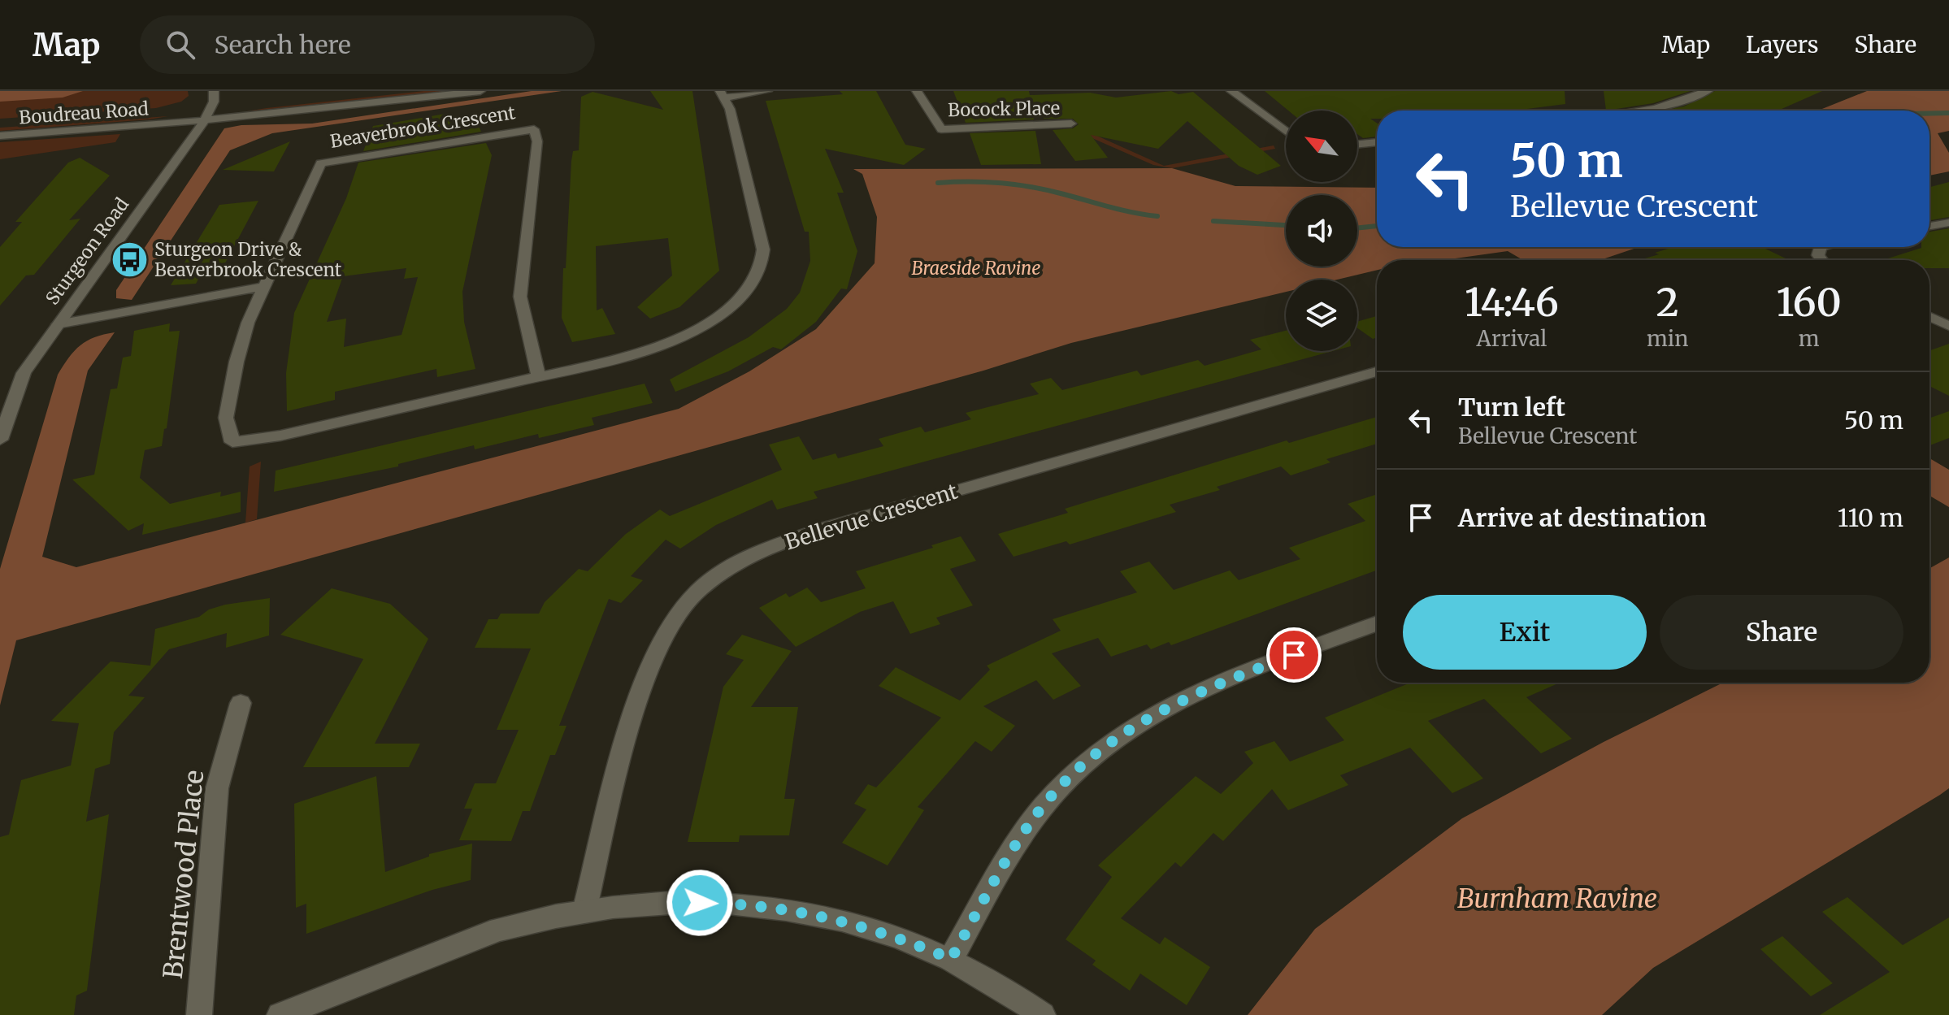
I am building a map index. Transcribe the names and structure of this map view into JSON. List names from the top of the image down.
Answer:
{
  "streets": {
    "street": [
      "Bocock Place",
      "Boudreau Road",
      "Beaverbrook Crescent",
      "Sturgeon Road",
      "Bellevue Crescent",
      "Brentwood Place"
    ]
  },
  "crossings": [
    ["Boudreau Road", "Sturgeon Road"]
  ],
  "parks": ["Braeside Ravine", "Burnham Ravine"],
  "places": {
    "bus stop": ["Sturgeon Drive & Beaverbrook Crescent"]
  },
  "north": "top left",
  "page": {
    "header": "Map",
    "search": "Search here",
    "nav": ["Map", "Layers", "Share"],
    "turn": ["50 m", "Bellevue Crescent"],
    "eta": [
      "14:46",
      "Arrival",
      "2",
      "min",
      "160",
      "m"
    ],
    "list": [
      {
        "name": "Turn left",
        "note": "Bellevue Crescent",
        "value": "50 m"
      },
      {
        "name": "Arrive at destination",
        "value": "110 m"
      }
    ],
    "buttons": ["Exit", "Share"]
  }
}
